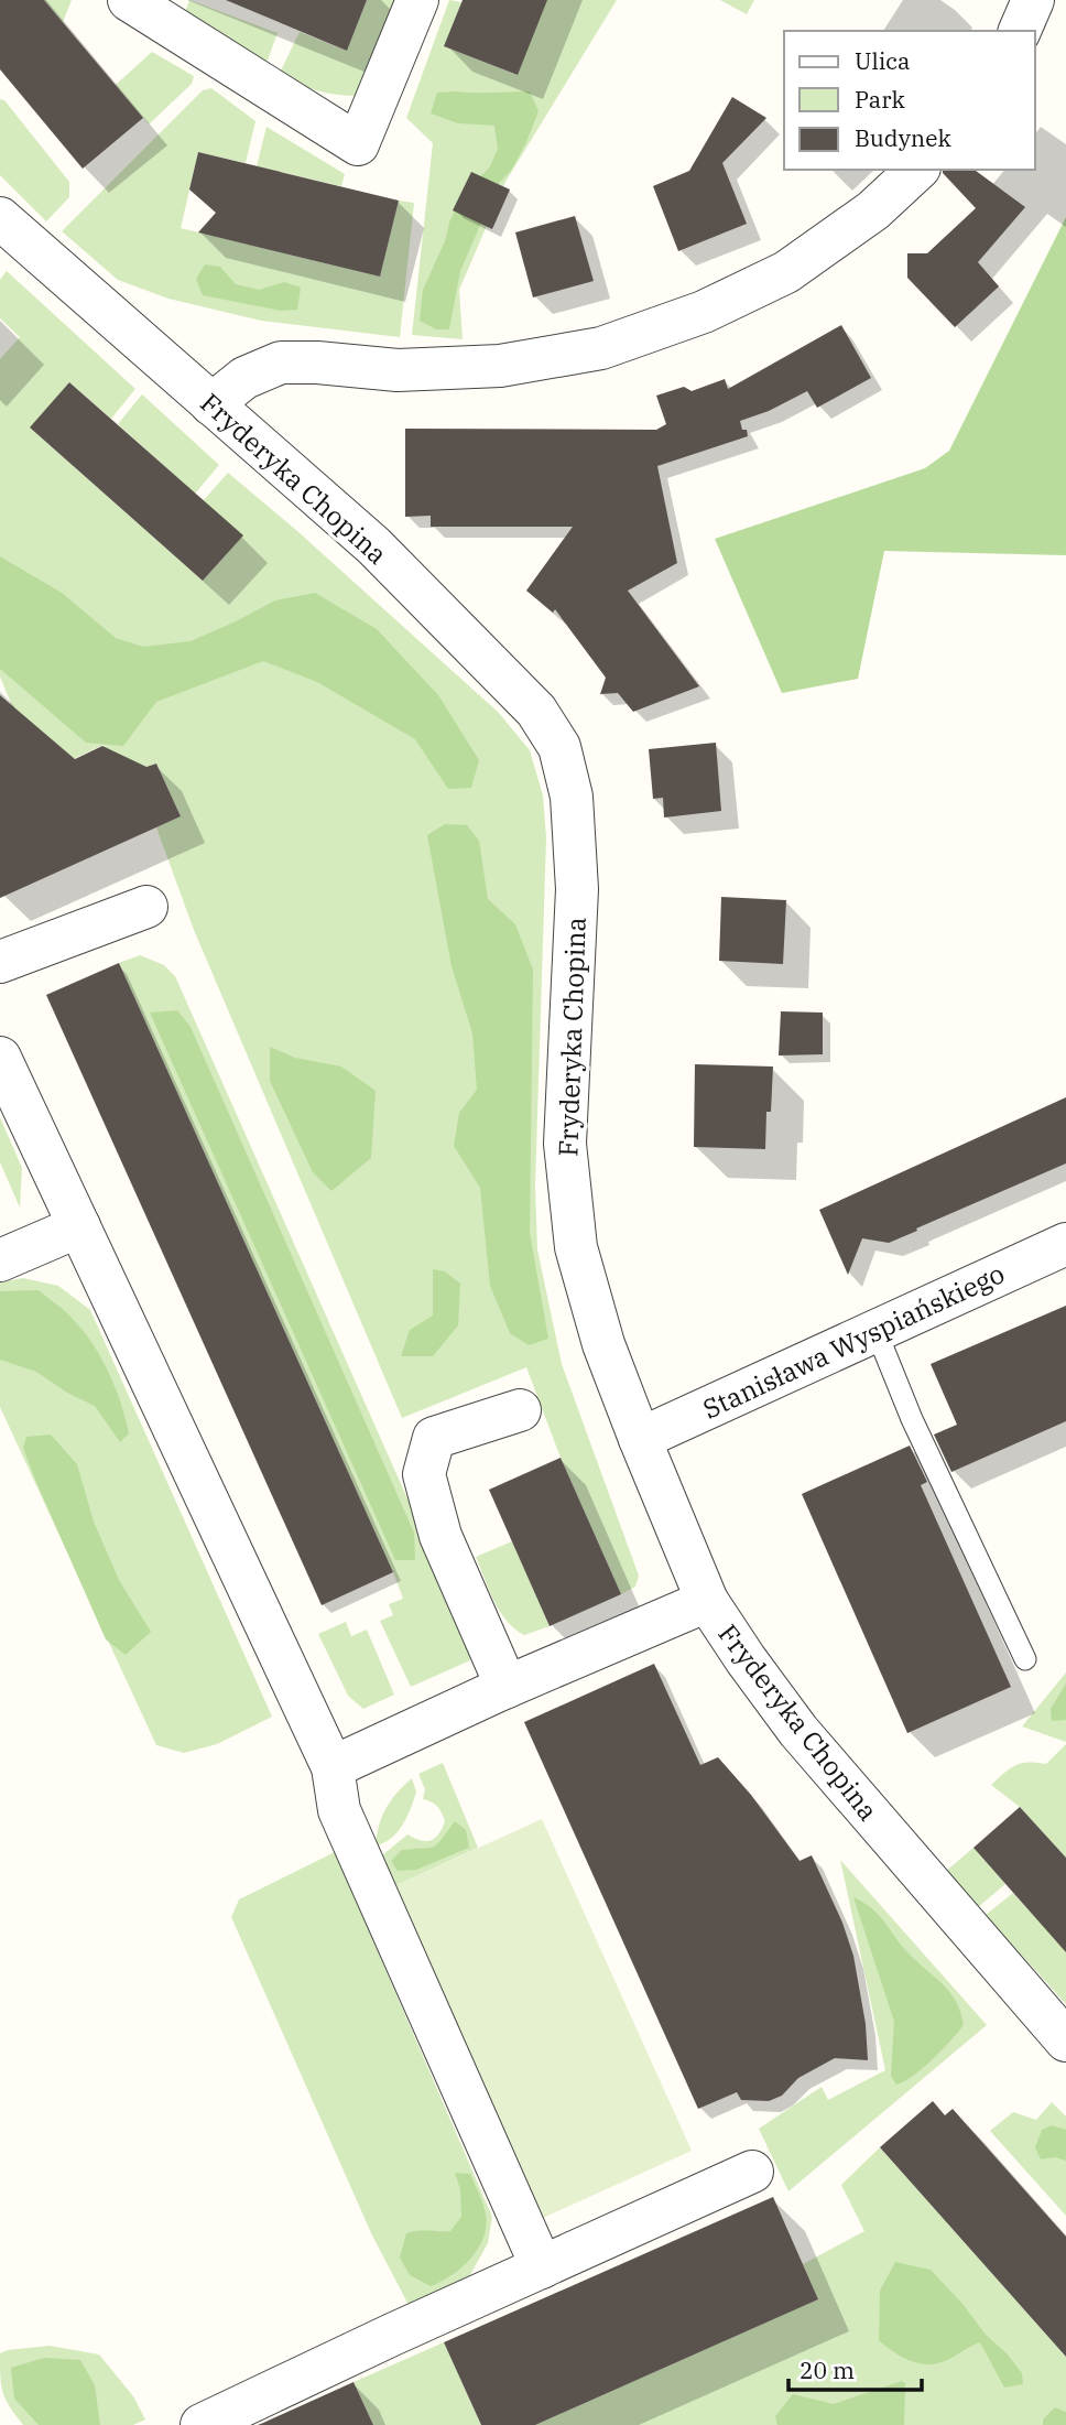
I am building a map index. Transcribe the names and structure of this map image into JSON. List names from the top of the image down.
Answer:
{
  "streets": {
    "street": ["Fryderyka Chopina", "Stanisława Wyspiańskiego"]
  },
  "crossings": [
    ["Fryderyka Chopina", "Stanisława Wyspiańskiego"]
  ],
  "legend": ["Ulica", "Park", "Budynek"],
  "scale_bar": "20 m"
}
